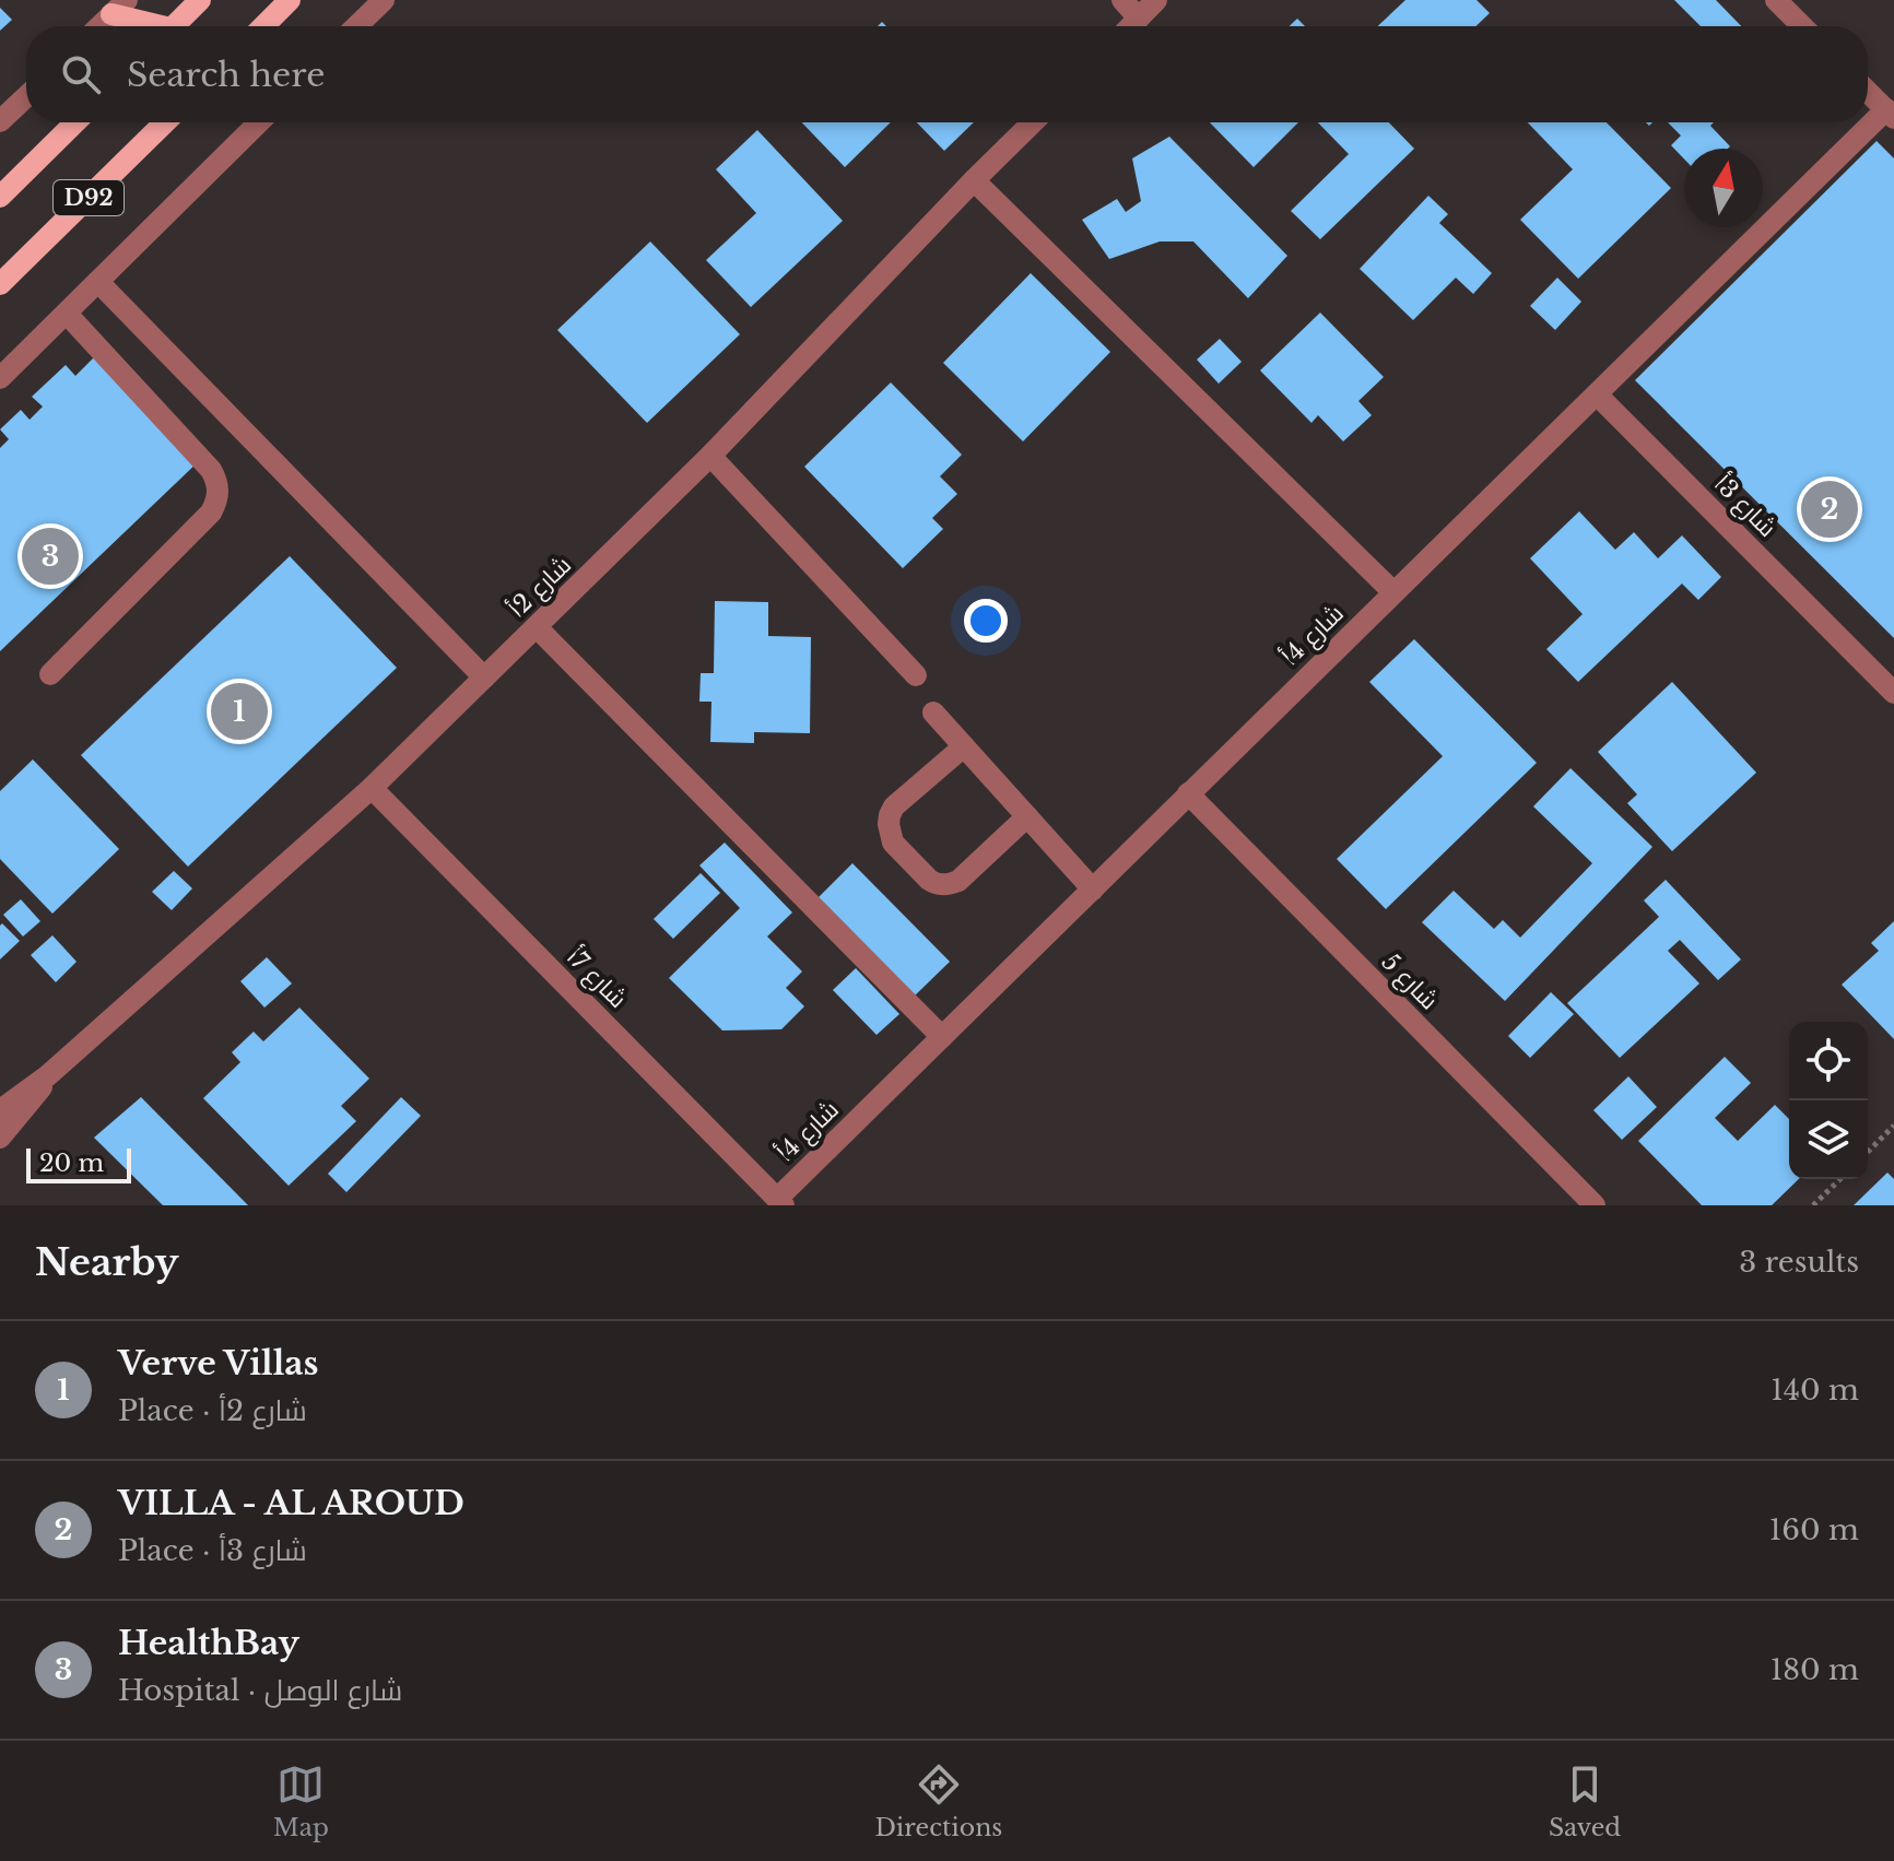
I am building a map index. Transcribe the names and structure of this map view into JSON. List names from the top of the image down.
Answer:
{
  "streets": {
    "main road": ["D92"],
    "street": [
      "شارع 3أ",
      "شارع 2أ",
      "شارع 4أ",
      "شارع 7أ",
      "شارع 5"
    ]
  },
  "crossings": [
    ["شارع 3أ", "شارع 4أ"],
    ["شارع 2أ", "شارع 7أ"],
    ["شارع 4أ", "شارع 7أ"],
    ["شارع 4أ", "شارع 5"]
  ],
  "scale_bar": "20 m",
  "north": "top",
  "page": {
    "search": "Search here",
    "pins": ["2", "3", "1"],
    "scale": "20 m",
    "heading": ["Nearby", "3 results"],
    "list": [
      {
        "mark": "1",
        "name": "Verve Villas",
        "note": "Place · شارع 2أ",
        "value": "140 m"
      },
      {
        "mark": "2",
        "name": "VILLA - AL AROUD",
        "note": "Place · شارع 3أ",
        "value": "160 m"
      },
      {
        "mark": "3",
        "name": "HealthBay",
        "note": "Hospital · شارع الوصل",
        "value": "180 m"
      }
    ],
    "nav": ["Map", "Directions", "Saved"]
  }
}
